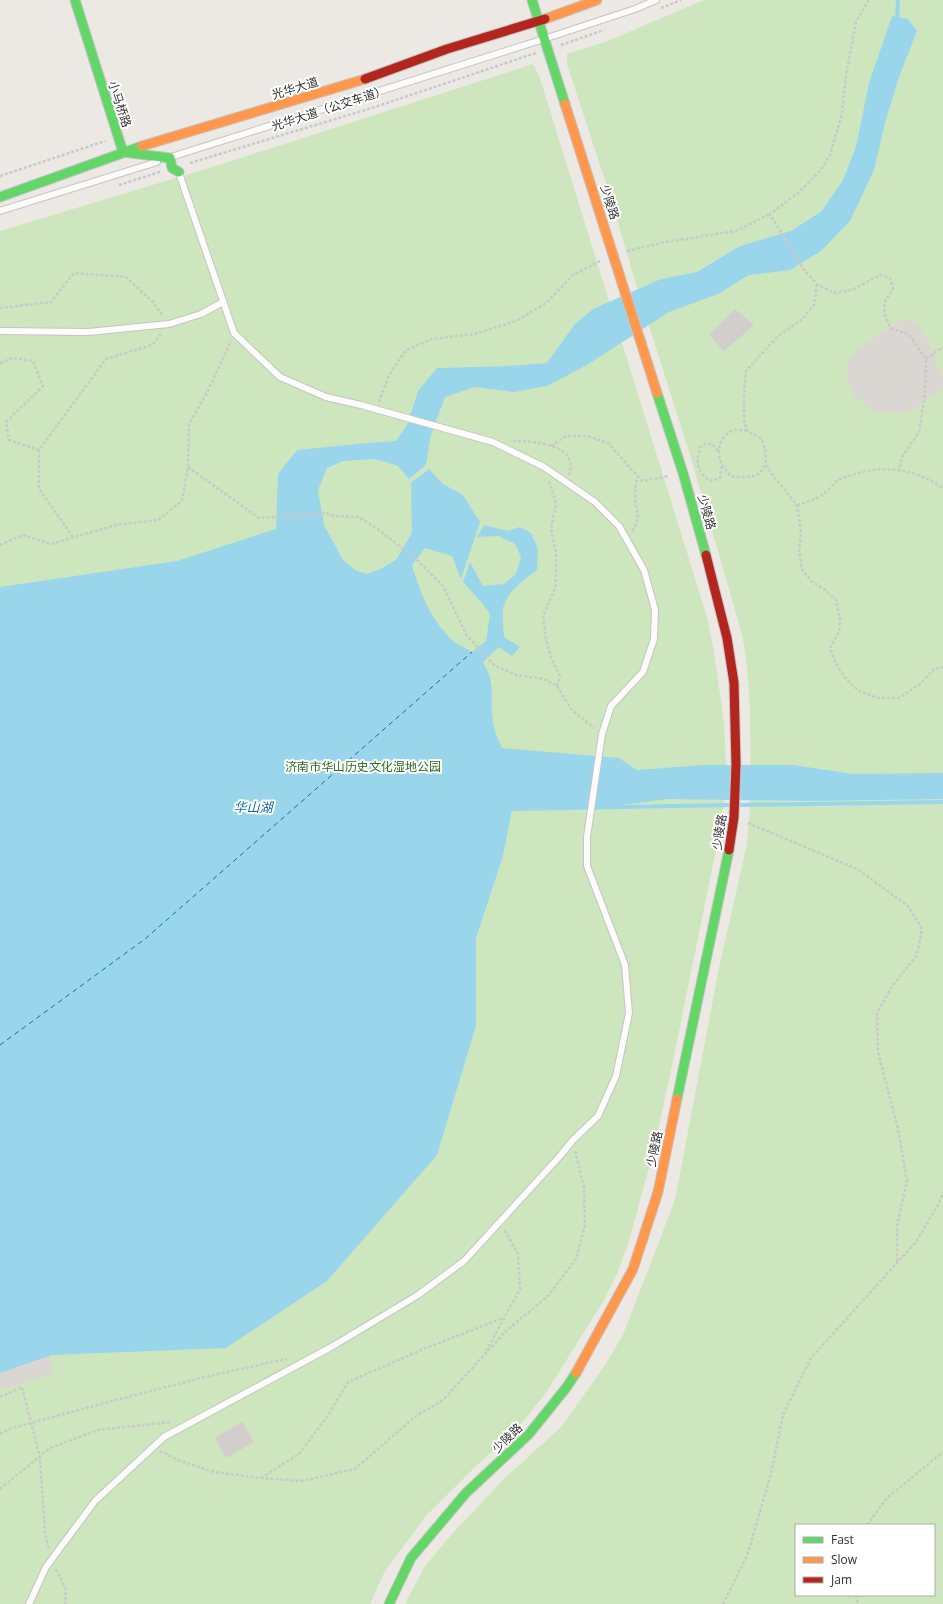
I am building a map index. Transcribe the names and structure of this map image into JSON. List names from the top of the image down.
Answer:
{
  "streets": {
    "street": ["光华大道", "小马桥路", "少陵路"],
    "lane": ["光华大道（公交车道）"]
  },
  "crossings": [
    ["光华大道", "小马桥路"],
    ["光华大道", "少陵路"],
    ["光华大道（公交车道）", "少陵路"]
  ],
  "water": ["华山湖"],
  "parks": ["济南市华山历史文化湿地公园"],
  "legend": ["Fast", "Slow", "Jam"]
}
